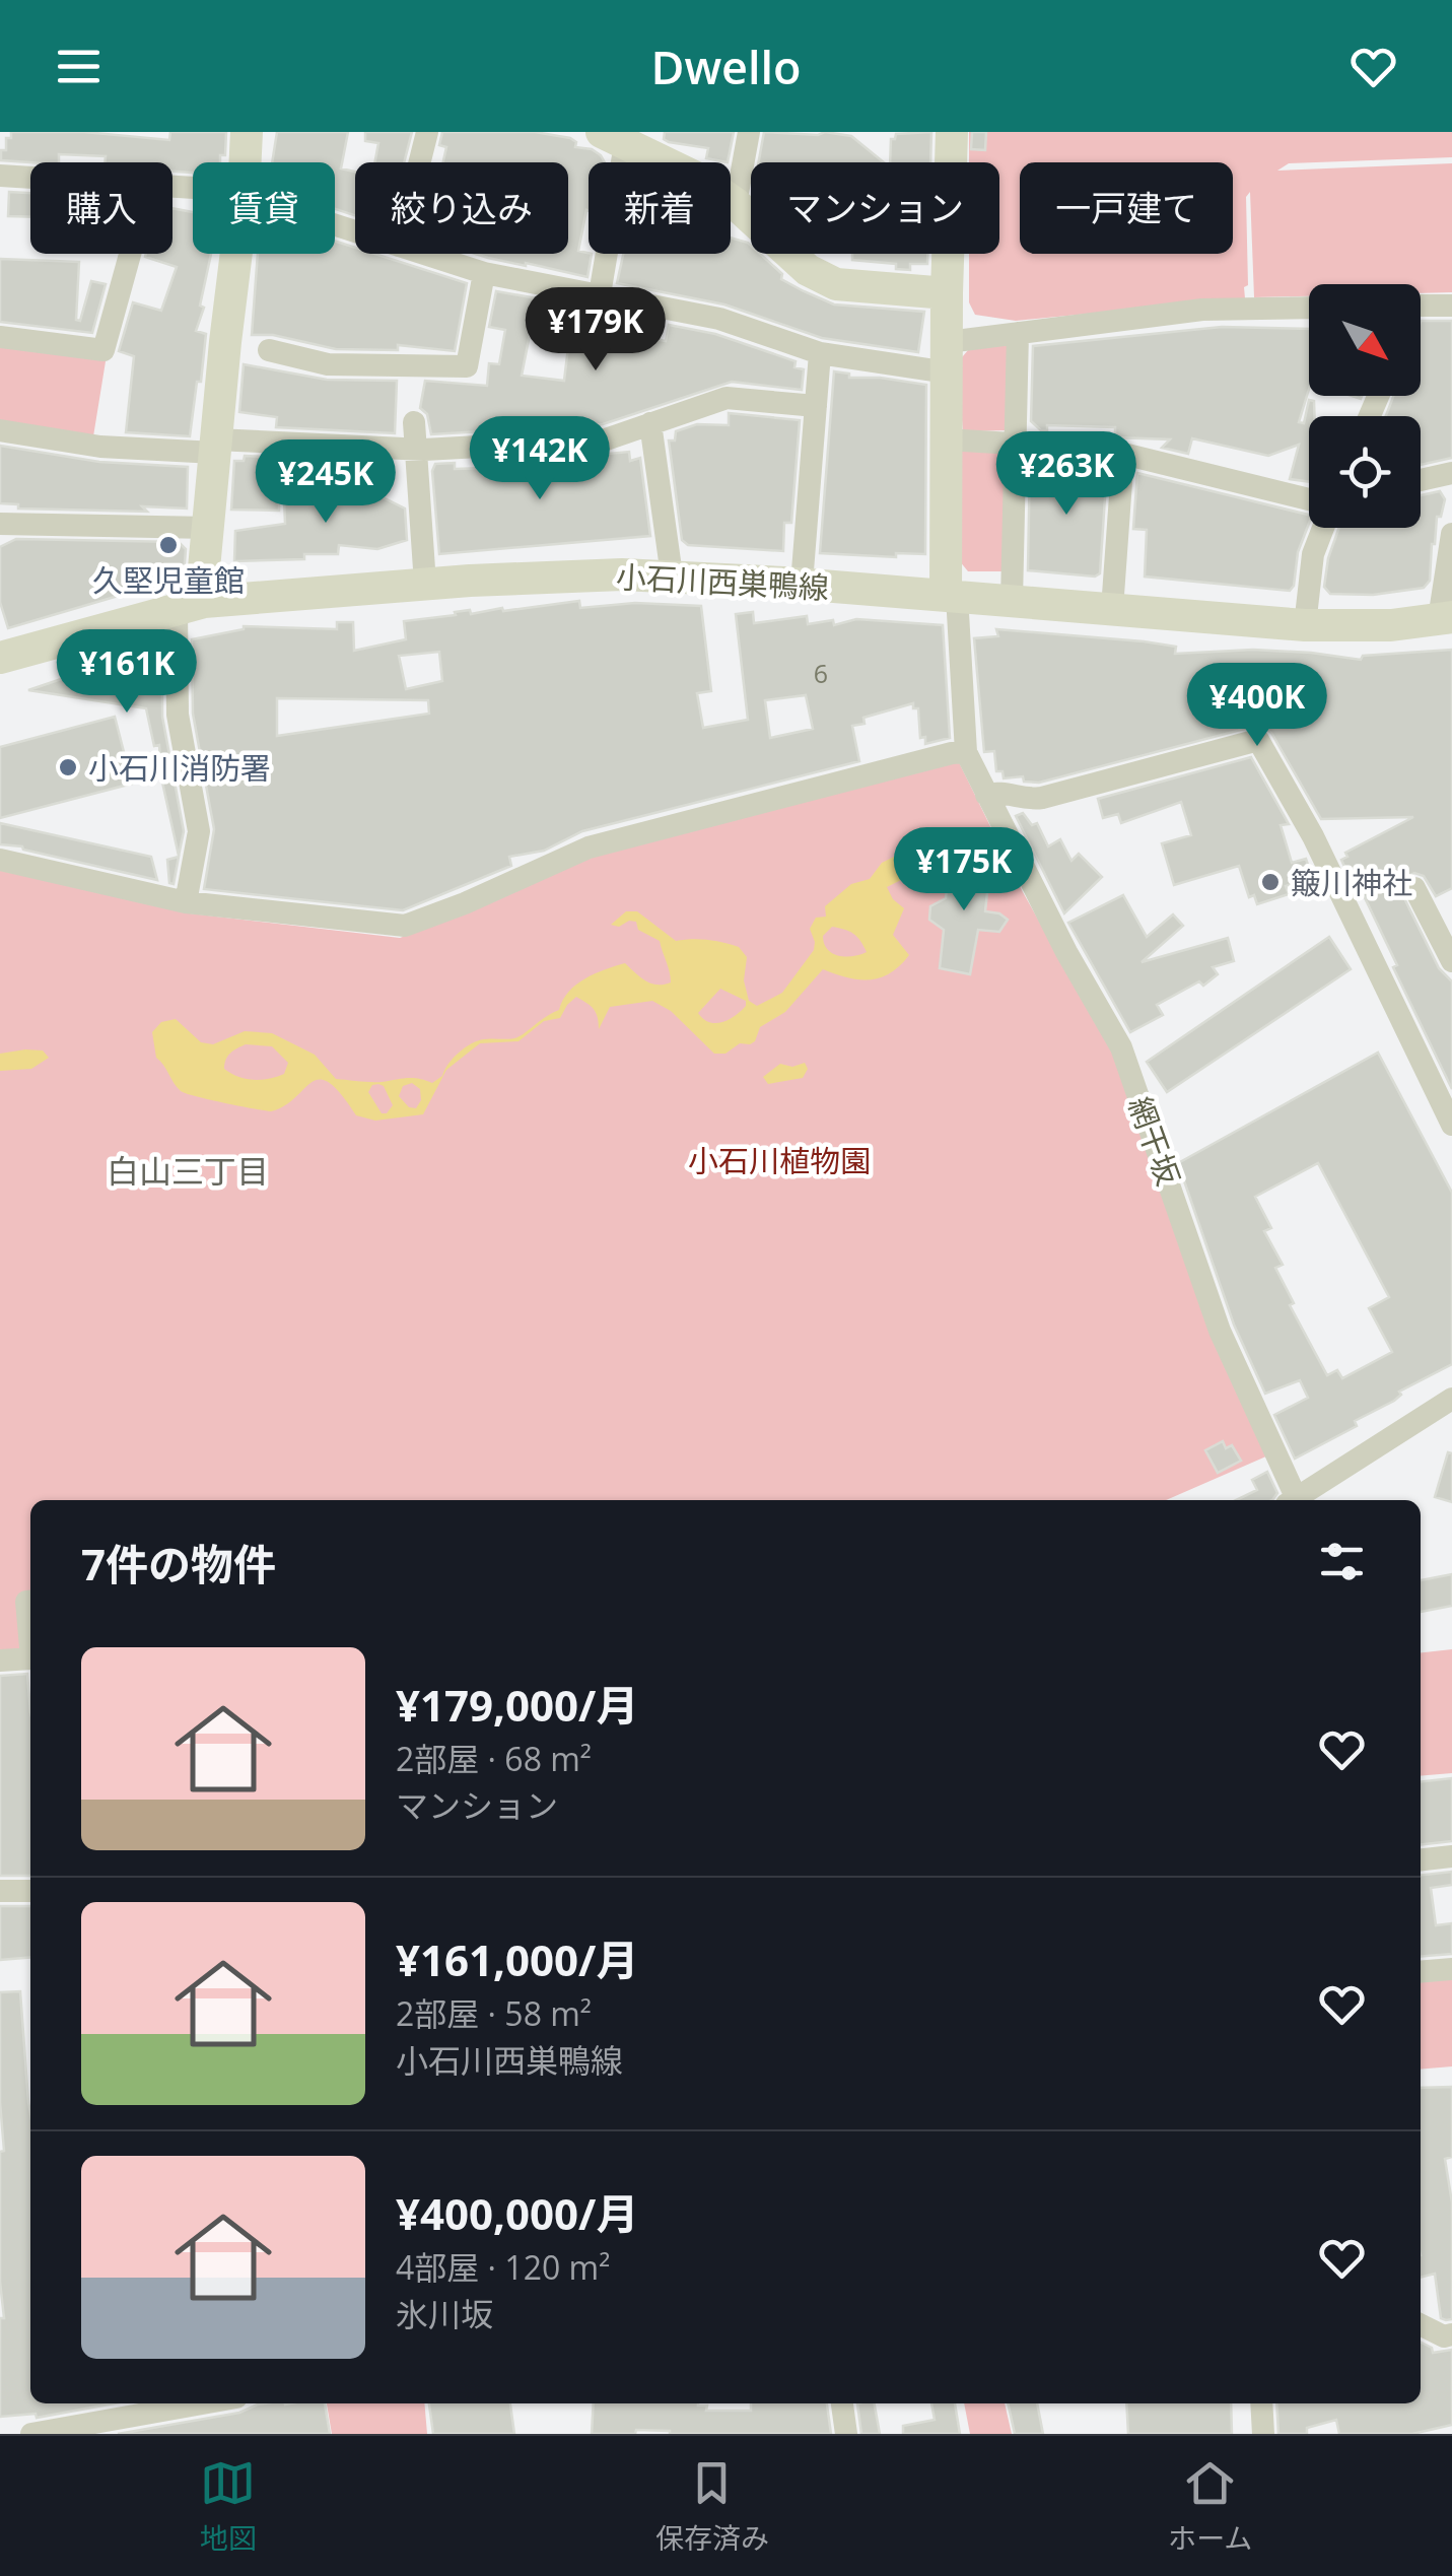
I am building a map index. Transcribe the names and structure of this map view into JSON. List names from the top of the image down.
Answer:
{
  "streets": {
    "main road": ["小石川西巣鴨線"],
    "street": ["網干坂"]
  },
  "districts": ["白山三丁目"],
  "parks": ["小石川植物園"],
  "places": ["久堅児童館", "小石川消防署", "簸川神社"],
  "house_numbers": ["6"],
  "north": "bottom right",
  "page": {
    "header": "Dwello",
    "chip": [
      "購入",
      "賃貸",
      "絞り込み",
      "新着",
      "マンション",
      "一戸建て"
    ],
    "price": [
      "¥179K",
      "¥142K",
      "¥263K",
      "¥245K",
      "¥161K",
      "¥400K",
      "¥175K"
    ],
    "heading": "7件の物件",
    "list": [
      {
        "name": "¥179,000/月",
        "note": "2部屋 · 68 m² · マンション"
      },
      {
        "name": "¥161,000/月",
        "note": "2部屋 · 58 m² · 小石川西巣鴨線"
      },
      {
        "name": "¥400,000/月",
        "note": "4部屋 · 120 m² · 氷川坂"
      }
    ],
    "tabs": ["地図", "保存済み", "ホーム"]
  }
}
